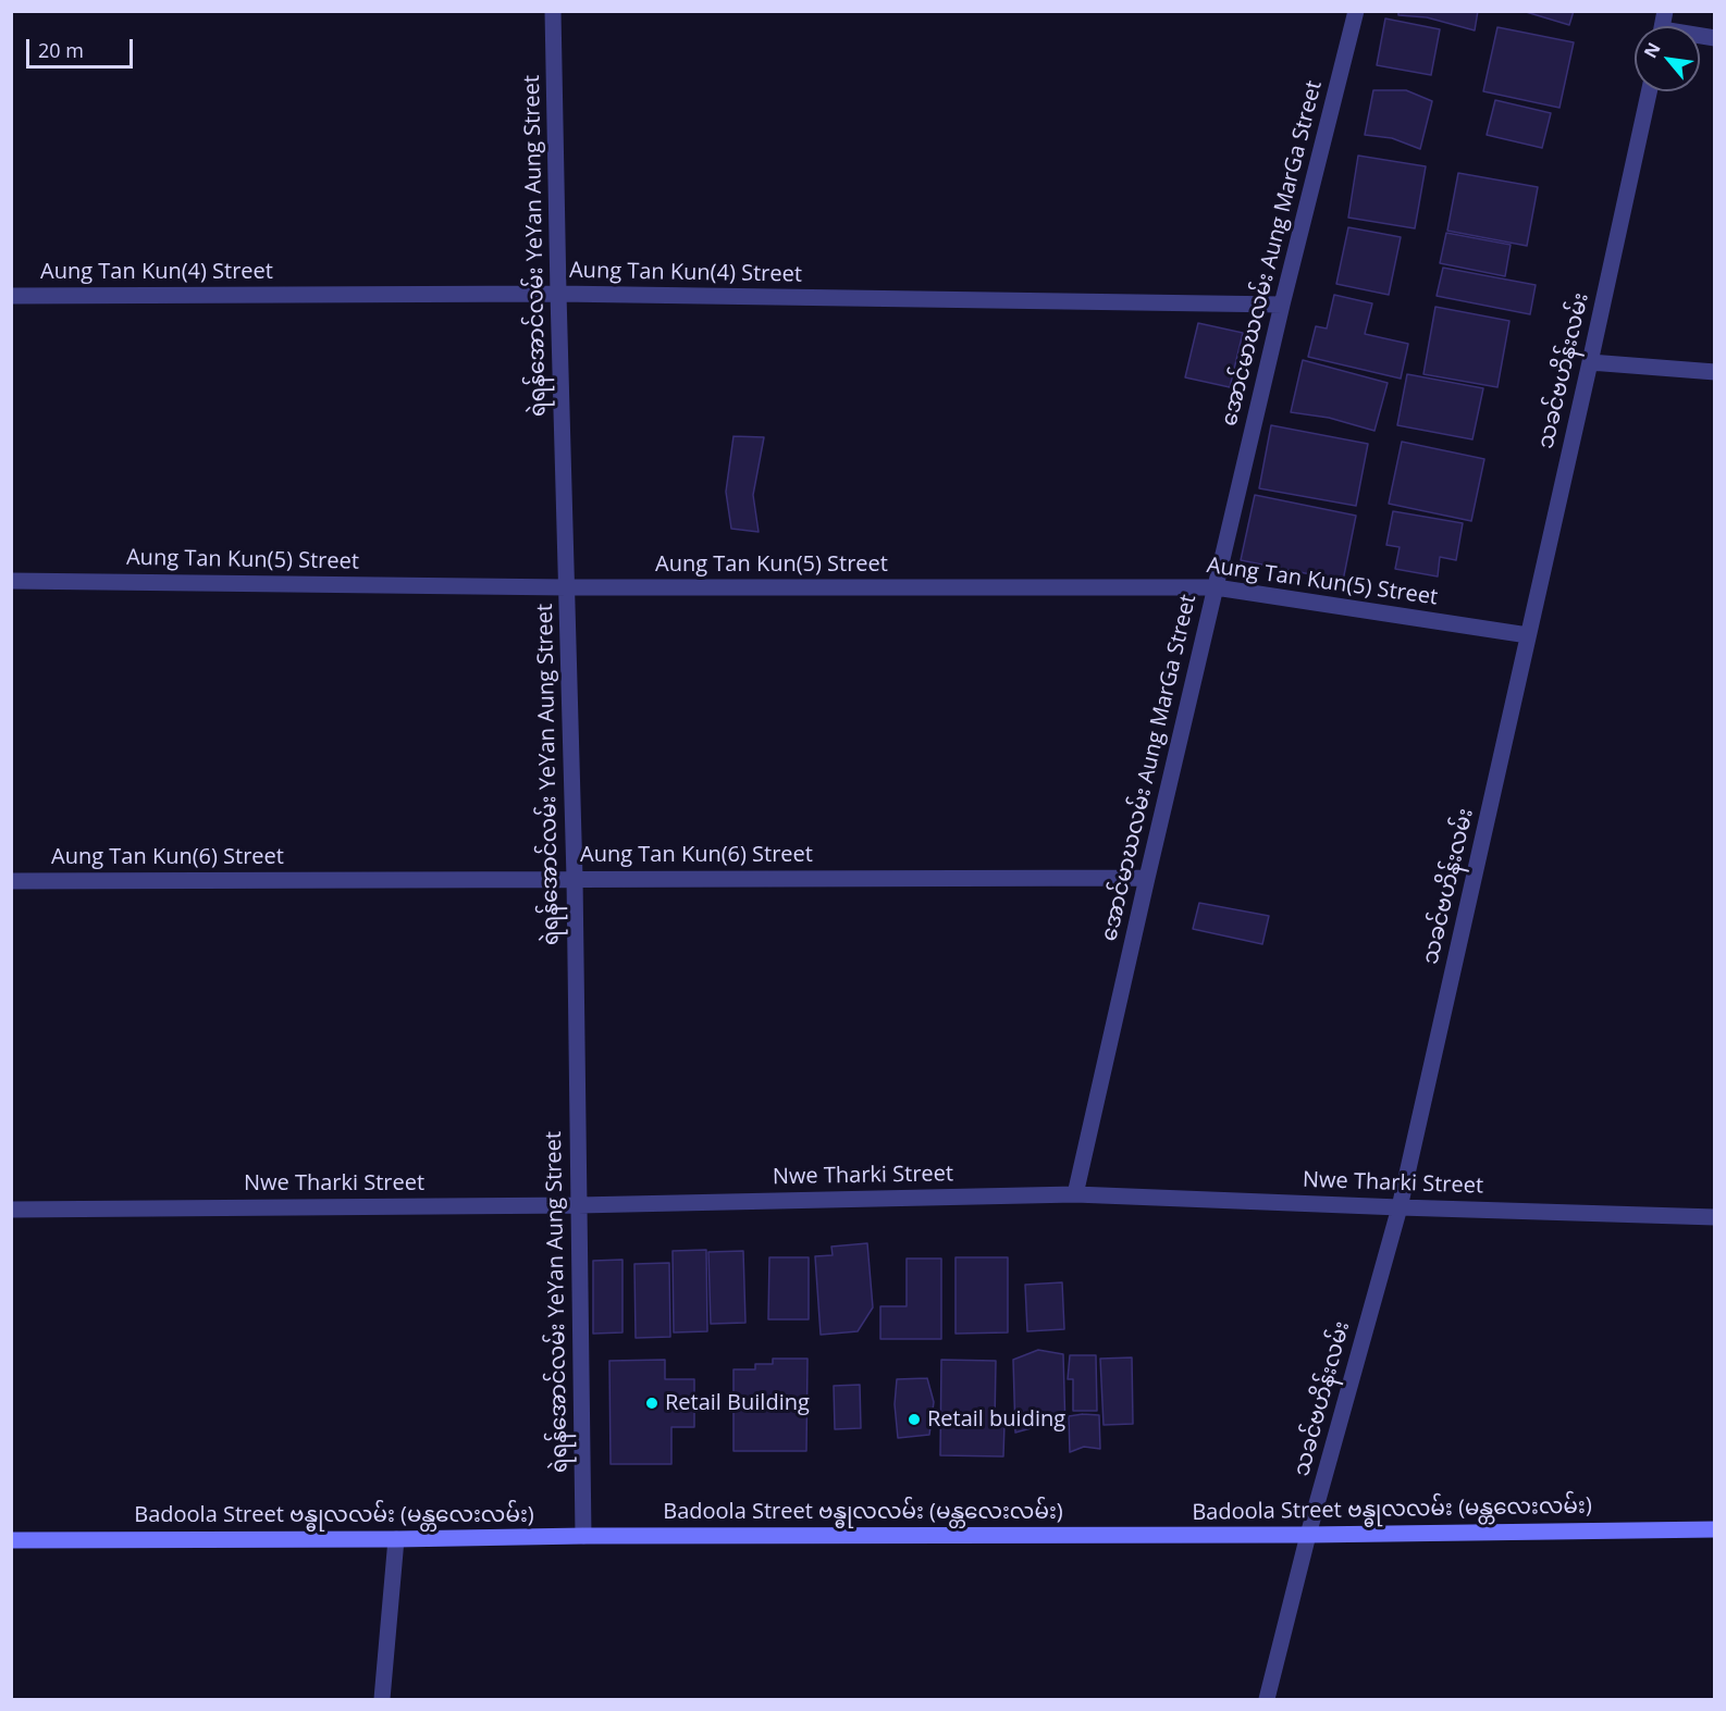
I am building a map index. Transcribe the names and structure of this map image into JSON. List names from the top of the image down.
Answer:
{
  "streets": {
    "street": [
      "ရဲရန်အောင်လမ်း YeYan Aung Street",
      "အောင်မာဃလမ်း Aung MarGa Street",
      "Aung Tan Kun(4) Street",
      "သခင်ဗဟိန်းလမ်း",
      "Aung Tan Kun(5) Street",
      "Aung Tan Kun(6) Street",
      "Nwe Tharki Street",
      "Badoola Street ဗန္ဓုလလမ်း (မန္တလေးလမ်း)"
    ]
  },
  "crossings": [
    ["ရဲရန်အောင်လမ်း YeYan Aung Street", "Aung Tan Kun(4) Street"],
    ["ရဲရန်အောင်လမ်း YeYan Aung Street", "Aung Tan Kun(5) Street"],
    ["ရဲရန်အောင်လမ်း YeYan Aung Street", "Aung Tan Kun(6) Street"],
    ["ရဲရန်အောင်လမ်း YeYan Aung Street", "Nwe Tharki Street"],
    ["ရဲရန်အောင်လမ်း YeYan Aung Street", "Badoola Street ဗန္ဓုလလမ်း (မန္တလေးလမ်း)"],
    ["အောင်မာဃလမ်း Aung MarGa Street", "Aung Tan Kun(4) Street"],
    ["အောင်မာဃလမ်း Aung MarGa Street", "Aung Tan Kun(5) Street"],
    ["အောင်မာဃလမ်း Aung MarGa Street", "Aung Tan Kun(6) Street"],
    ["အောင်မာဃလမ်း Aung MarGa Street", "Nwe Tharki Street"],
    ["သခင်ဗဟိန်းလမ်း", "Aung Tan Kun(5) Street"],
    ["သခင်ဗဟိန်းလမ်း", "Nwe Tharki Street"],
    ["သခင်ဗဟိန်းလမ်း", "Badoola Street ဗန္ဓုလလမ်း (မန္တလေးလမ်း)"]
  ],
  "places": ["Retail Building", "Retail buiding"],
  "scale_bar": "20 m",
  "north": "top left"
}
